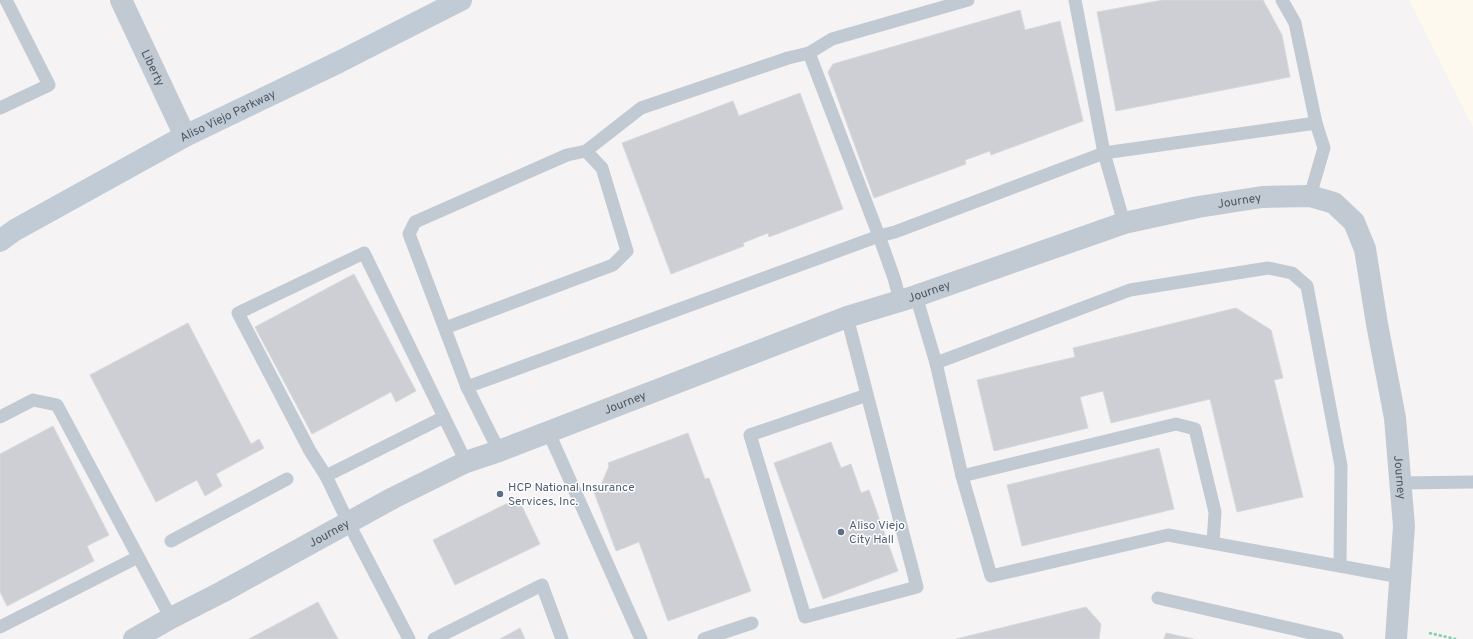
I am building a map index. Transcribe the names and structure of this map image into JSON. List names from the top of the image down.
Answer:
{
  "streets": {
    "main road": ["Aliso Viejo Parkway"],
    "street": ["Liberty", "Journey"]
  },
  "crossings": [
    ["Liberty", "Aliso Viejo Parkway"]
  ],
  "places": ["HCP National Insurance Services, Inc.", "Aliso Viejo City Hall"]
}
